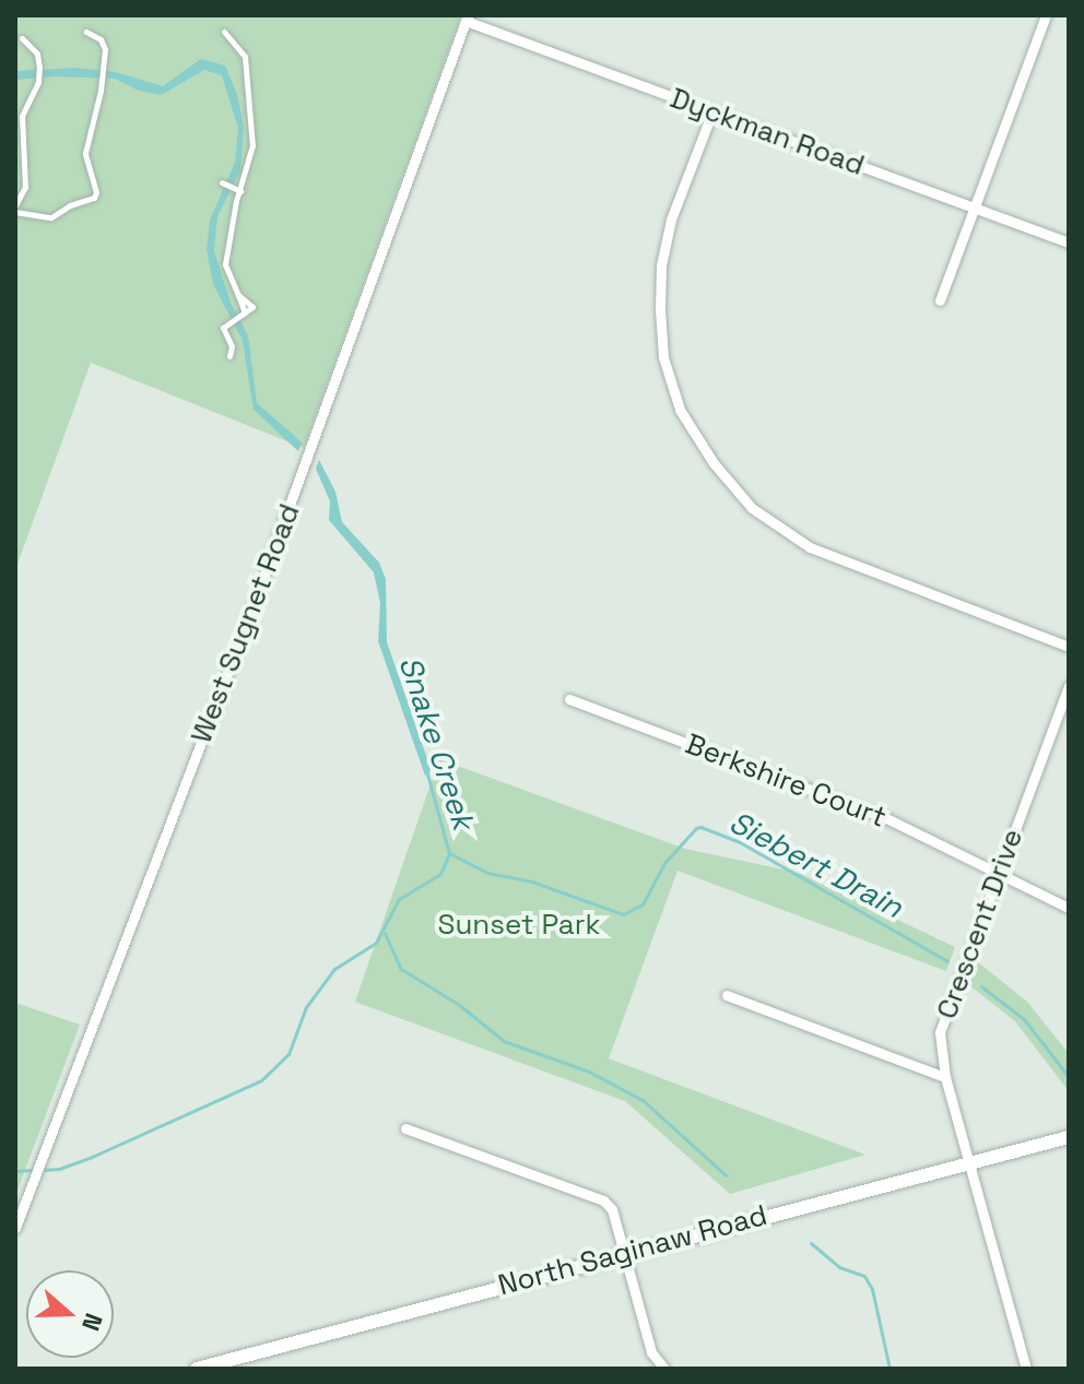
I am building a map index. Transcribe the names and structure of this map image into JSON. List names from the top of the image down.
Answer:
{
  "streets": {
    "main road": ["North Saginaw Road"],
    "street": [
      "Dyckman Road",
      "West Sugnet Road",
      "Berkshire Court",
      "Crescent Drive"
    ]
  },
  "crossings": [
    ["Dyckman Road", "West Sugnet Road"],
    ["Berkshire Court", "Crescent Drive"],
    ["Crescent Drive", "North Saginaw Road"]
  ],
  "water": ["Snake Creek", "Siebert Drain"],
  "parks": ["Sunset Park"],
  "north": "right"
}
